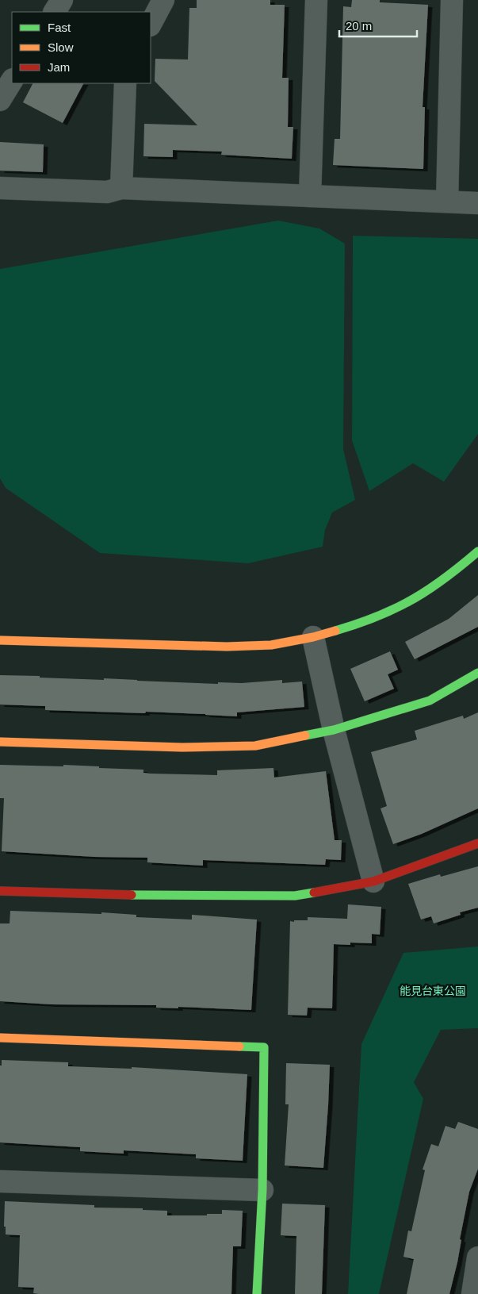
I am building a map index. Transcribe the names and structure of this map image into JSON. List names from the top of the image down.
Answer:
{
  "parks": ["能見台東公園"],
  "legend": ["Fast", "Slow", "Jam"],
  "scale_bar": "20 m"
}
